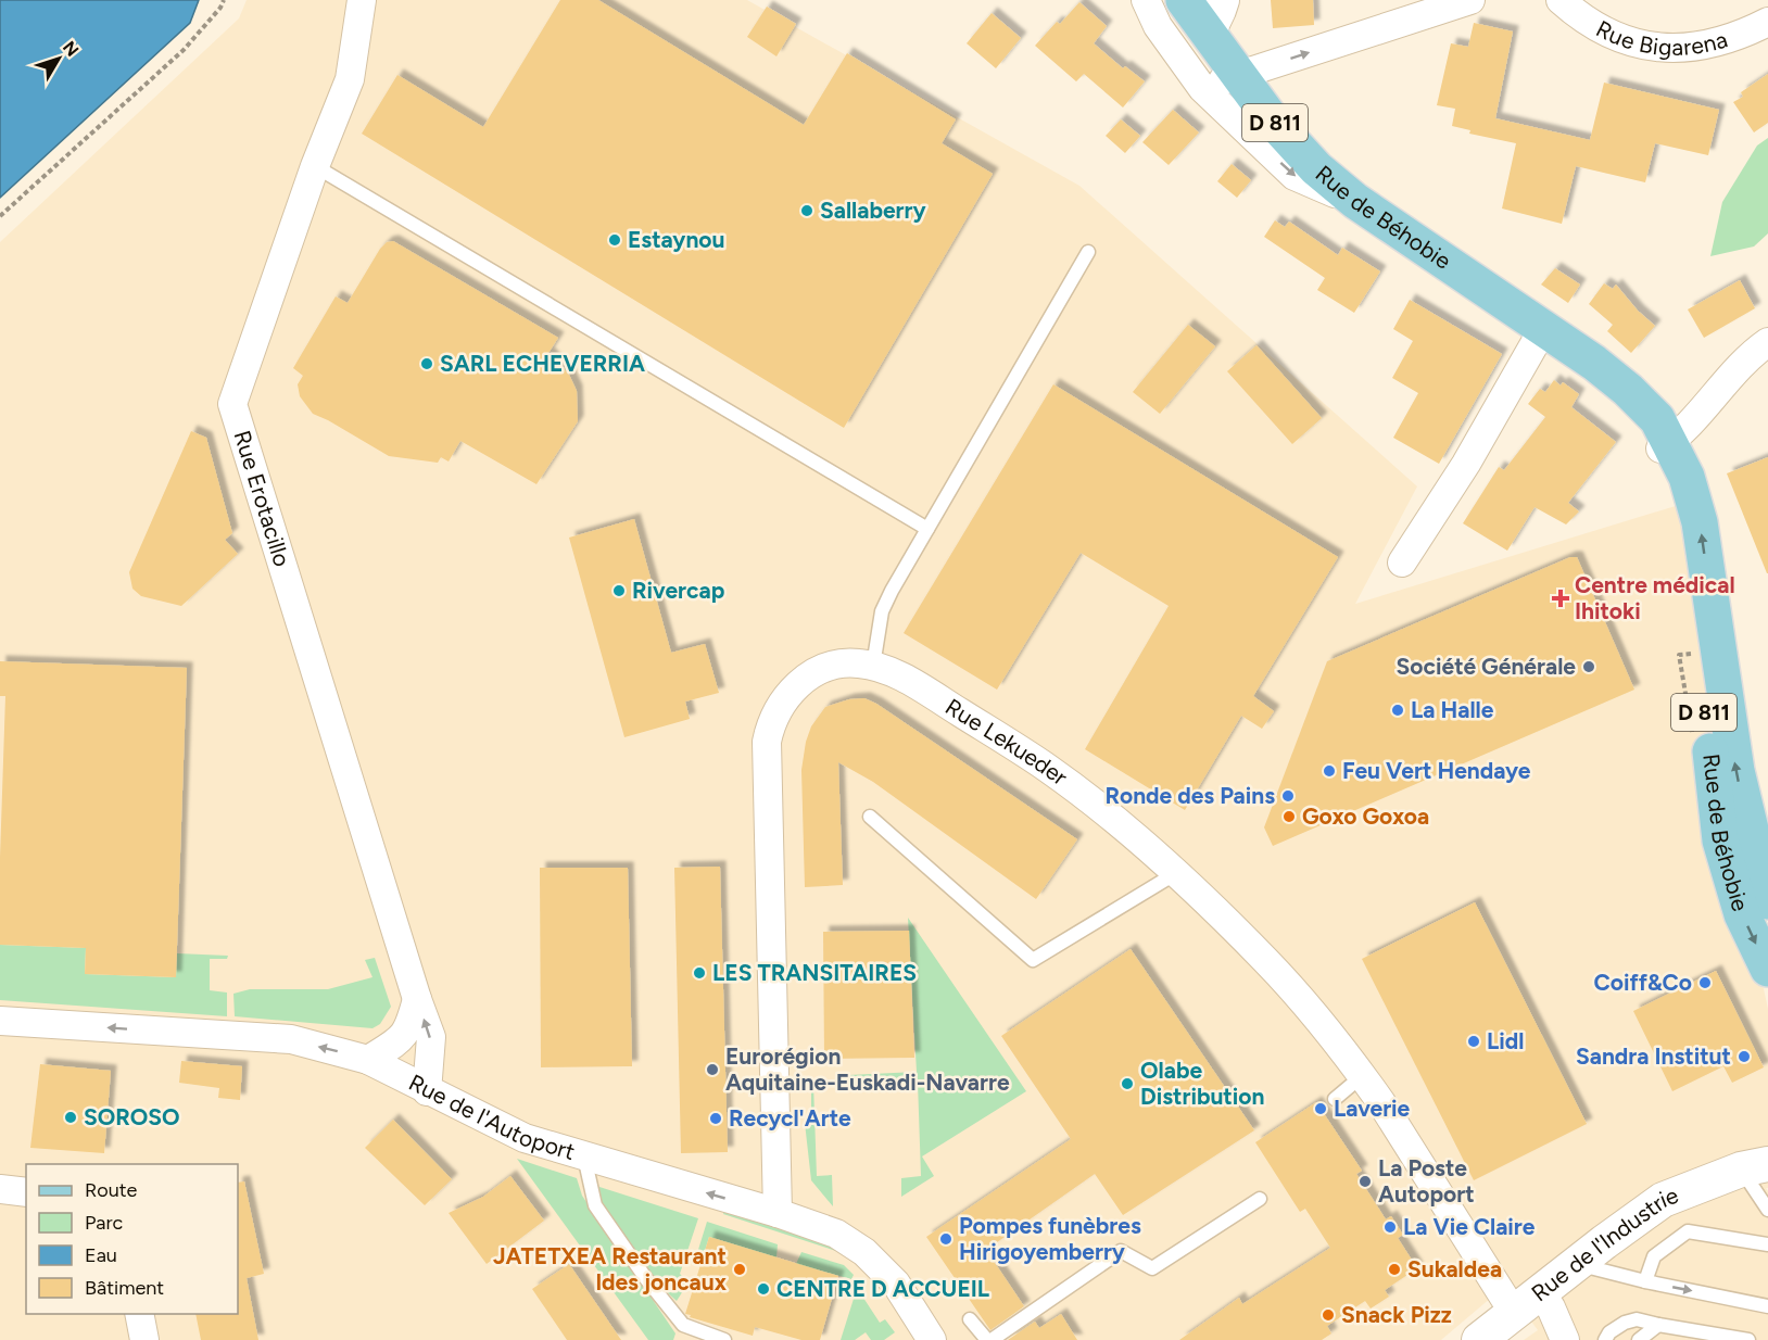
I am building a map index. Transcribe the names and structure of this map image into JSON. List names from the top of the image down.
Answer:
{
  "streets": {
    "main road": ["D 811", "Rue de Béhobie"],
    "street": [
      "Rue Bigarena",
      "Rue Erotacillo",
      "Rue Lekueder",
      "Rue de l'Autoport",
      "Rue de l'Industrie"
    ]
  },
  "crossings": [
    ["Rue Erotacillo", "Rue de l'Autoport"],
    ["Rue Lekueder", "Rue de l'Autoport"],
    ["Rue Lekueder", "Rue de l'Industrie"]
  ],
  "one_way": ["Rue de l'Autoport"],
  "places": {
    "other": [
      "Sallaberry",
      "Estaynou",
      "SARL ECHEVERRIA",
      "Rivercap",
      "Société Générale",
      "La Halle",
      "Feu Vert Hendaye",
      "Ronde des Pains",
      "Goxo Goxoa",
      "LES TRANSITAIRES",
      "Coiff&Co",
      "Lidl",
      "Sandra Institut",
      "Eurorégion Aquitaine-Euskadi-Navarre",
      "Olabe Distribution",
      "Laverie",
      "SOROSO",
      "Recycl'Arte",
      "La Poste Autoport",
      "La Vie Claire",
      "Pompes funèbres Hirigoyemberry",
      "JATETXEA Restaurant ldes joncaux",
      "Sukaldea",
      "CENTRE D ACCUEIL",
      "Snack Pizz"
    ],
    "health": ["Centre médical Ihitoki"]
  },
  "legend": [
    "Route",
    "Parc",
    "Eau",
    "Bâtiment"
  ],
  "north": "top right"
}
